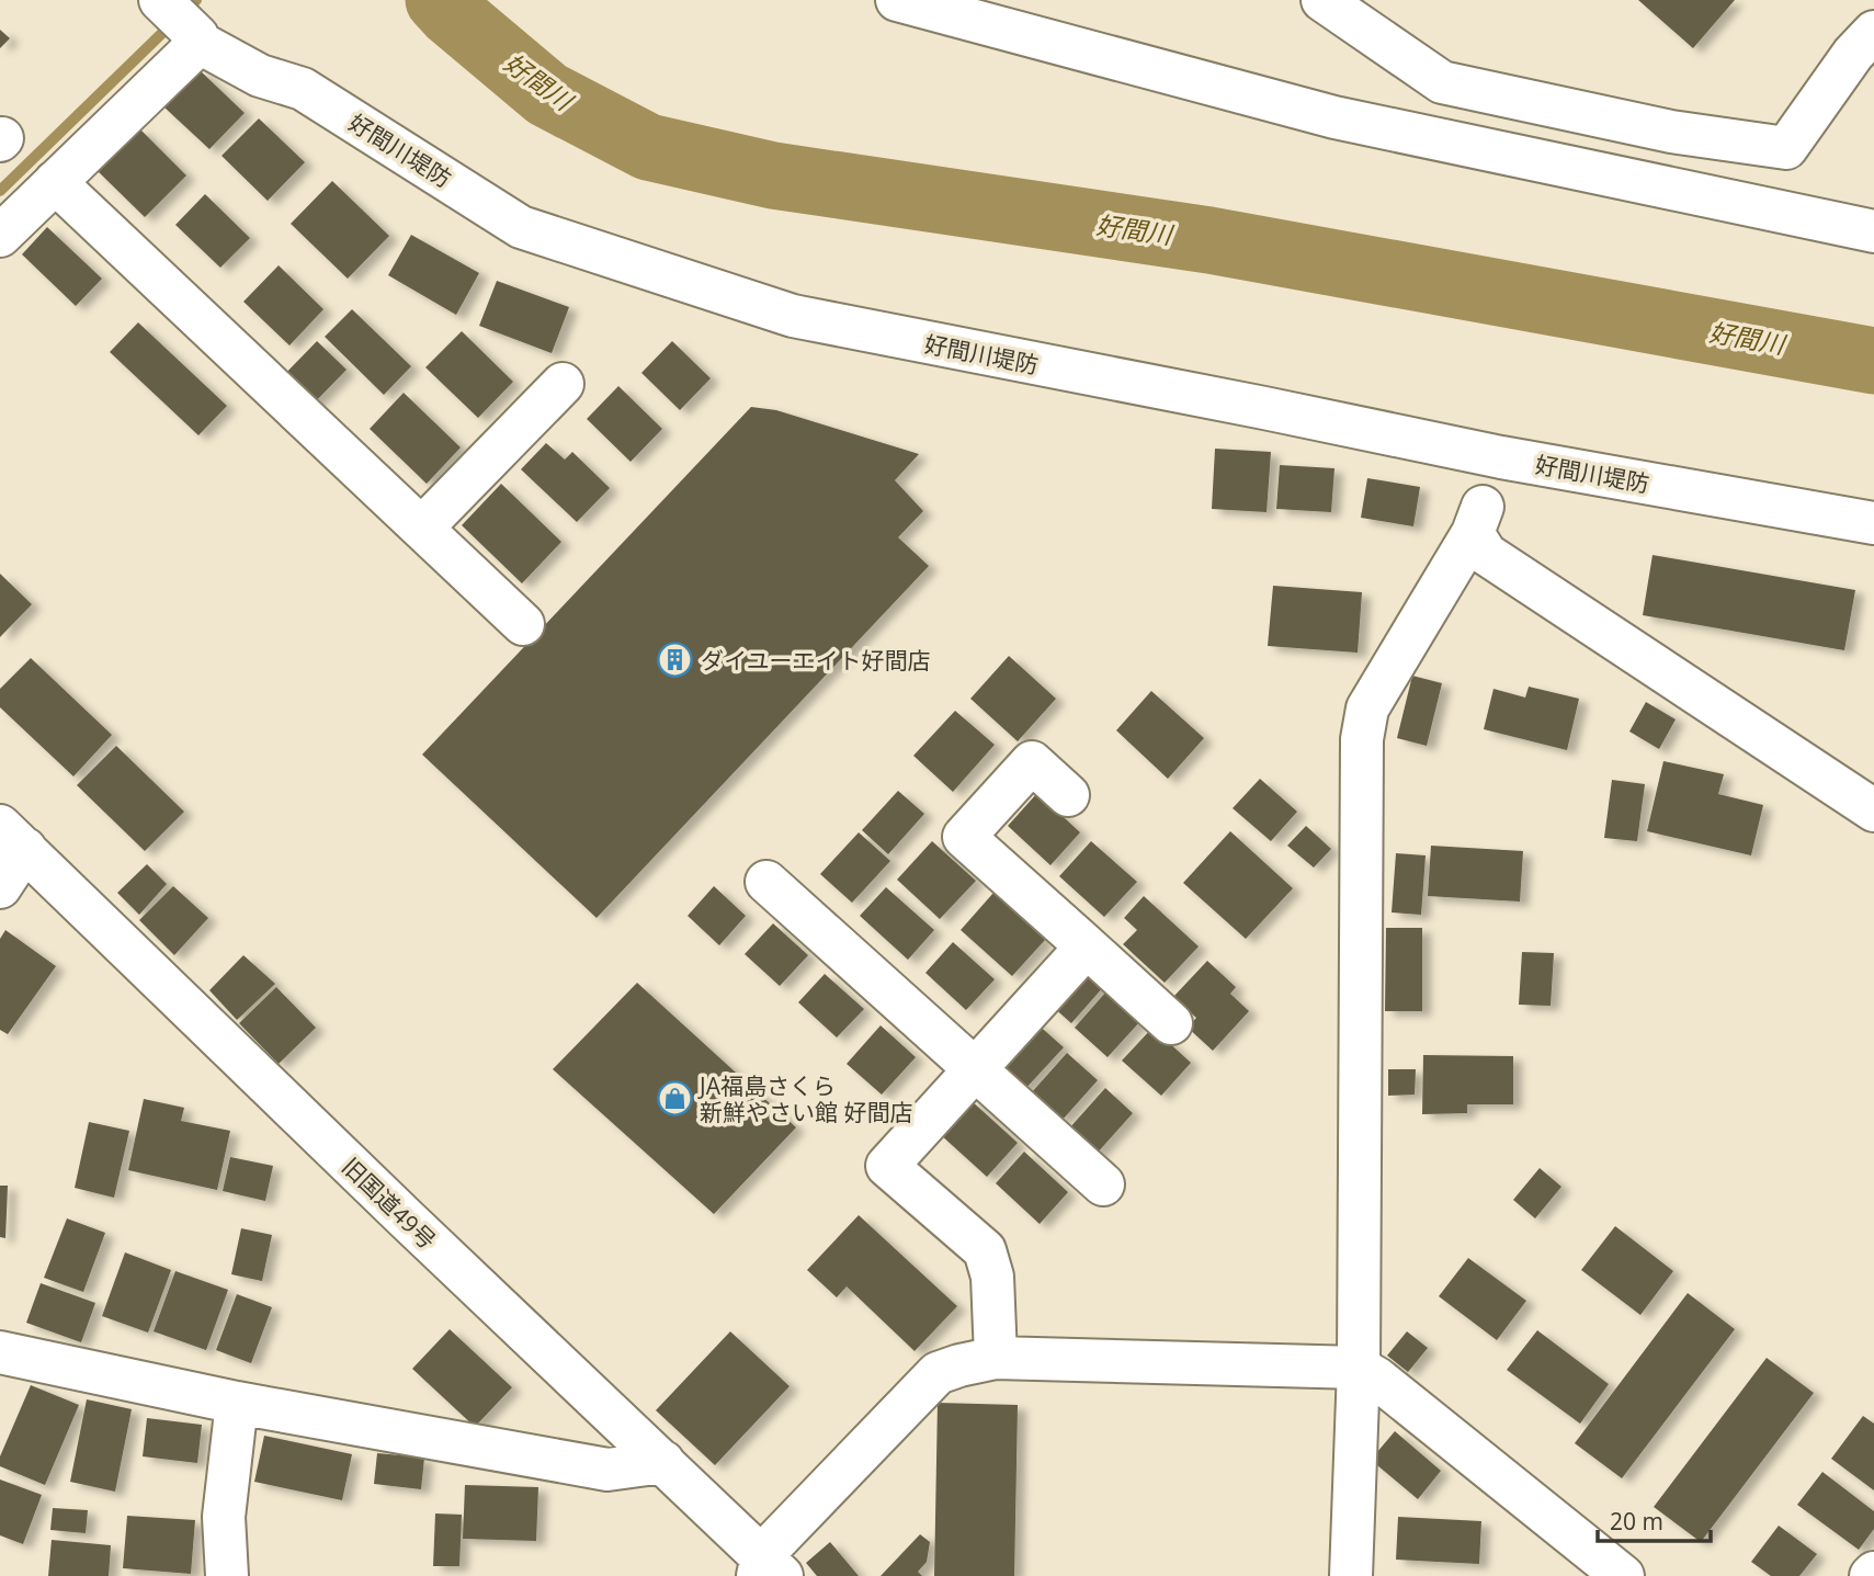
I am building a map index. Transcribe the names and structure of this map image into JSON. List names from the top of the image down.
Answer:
{
  "streets": {
    "street": ["好間川堤防", "旧国道49号"]
  },
  "water": ["好間川"],
  "places": {
    "building": ["ダイユーエイト好間店"],
    "shop": ["JA福島さくら 新鮮やさい館 好間店"]
  },
  "scale_bar": "20 m"
}
